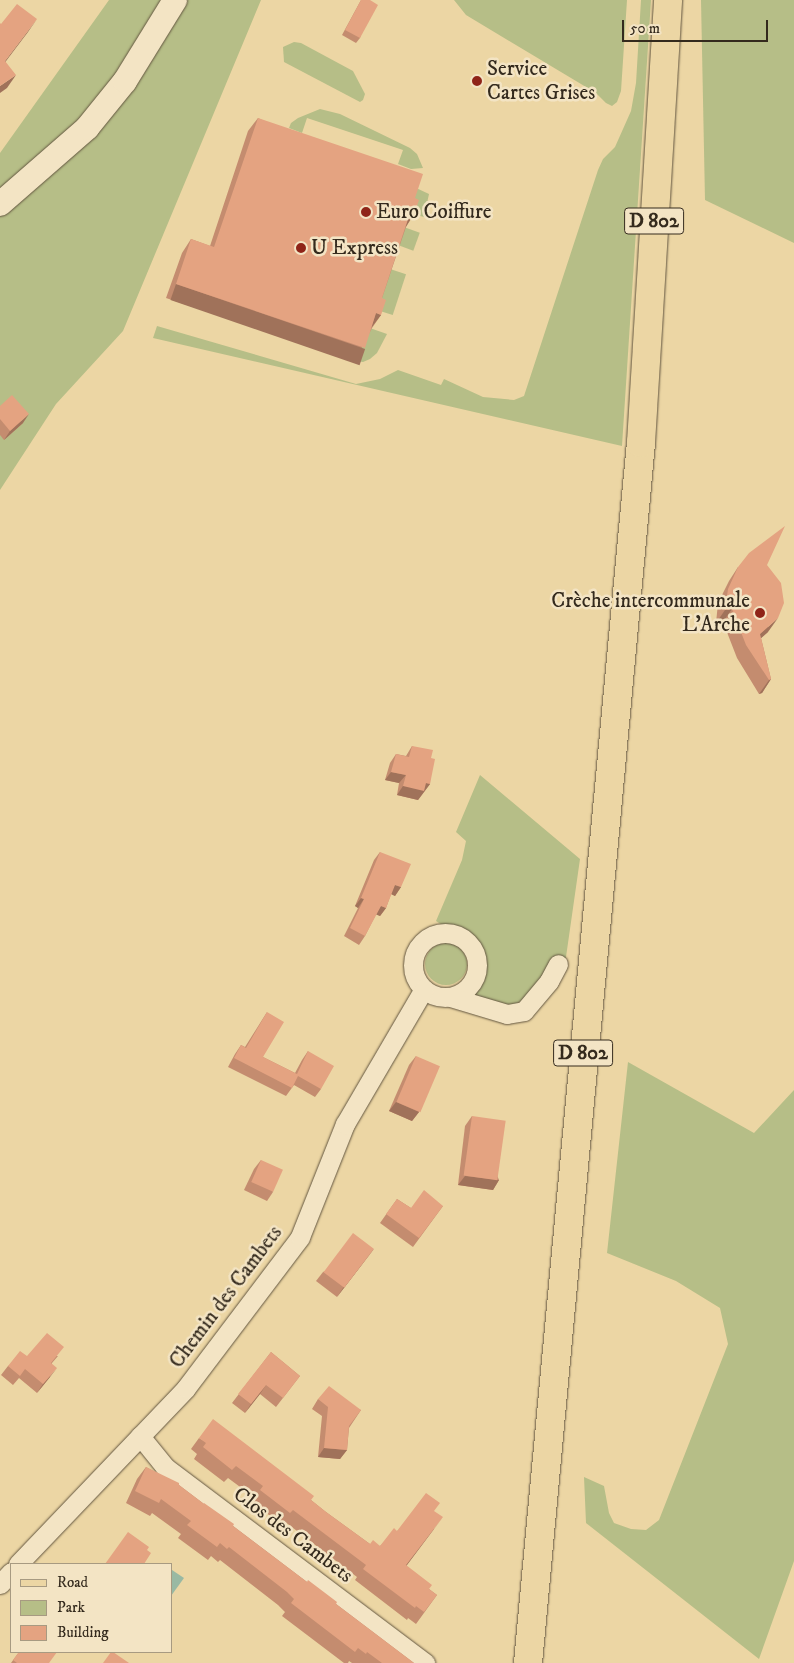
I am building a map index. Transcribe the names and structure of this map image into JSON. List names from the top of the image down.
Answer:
{
  "streets": {
    "main road": ["D 802"],
    "street": ["Chemin des Cambets", "Clos des Cambets"]
  },
  "crossings": [
    ["Chemin des Cambets", "Clos des Cambets"]
  ],
  "places": [
    "Service Cartes Grises",
    "Euro Coiffure",
    "U Express",
    "Crèche intercommunale L'Arche"
  ],
  "legend": ["Road", "Park", "Building"],
  "scale_bar": "50 m"
}
